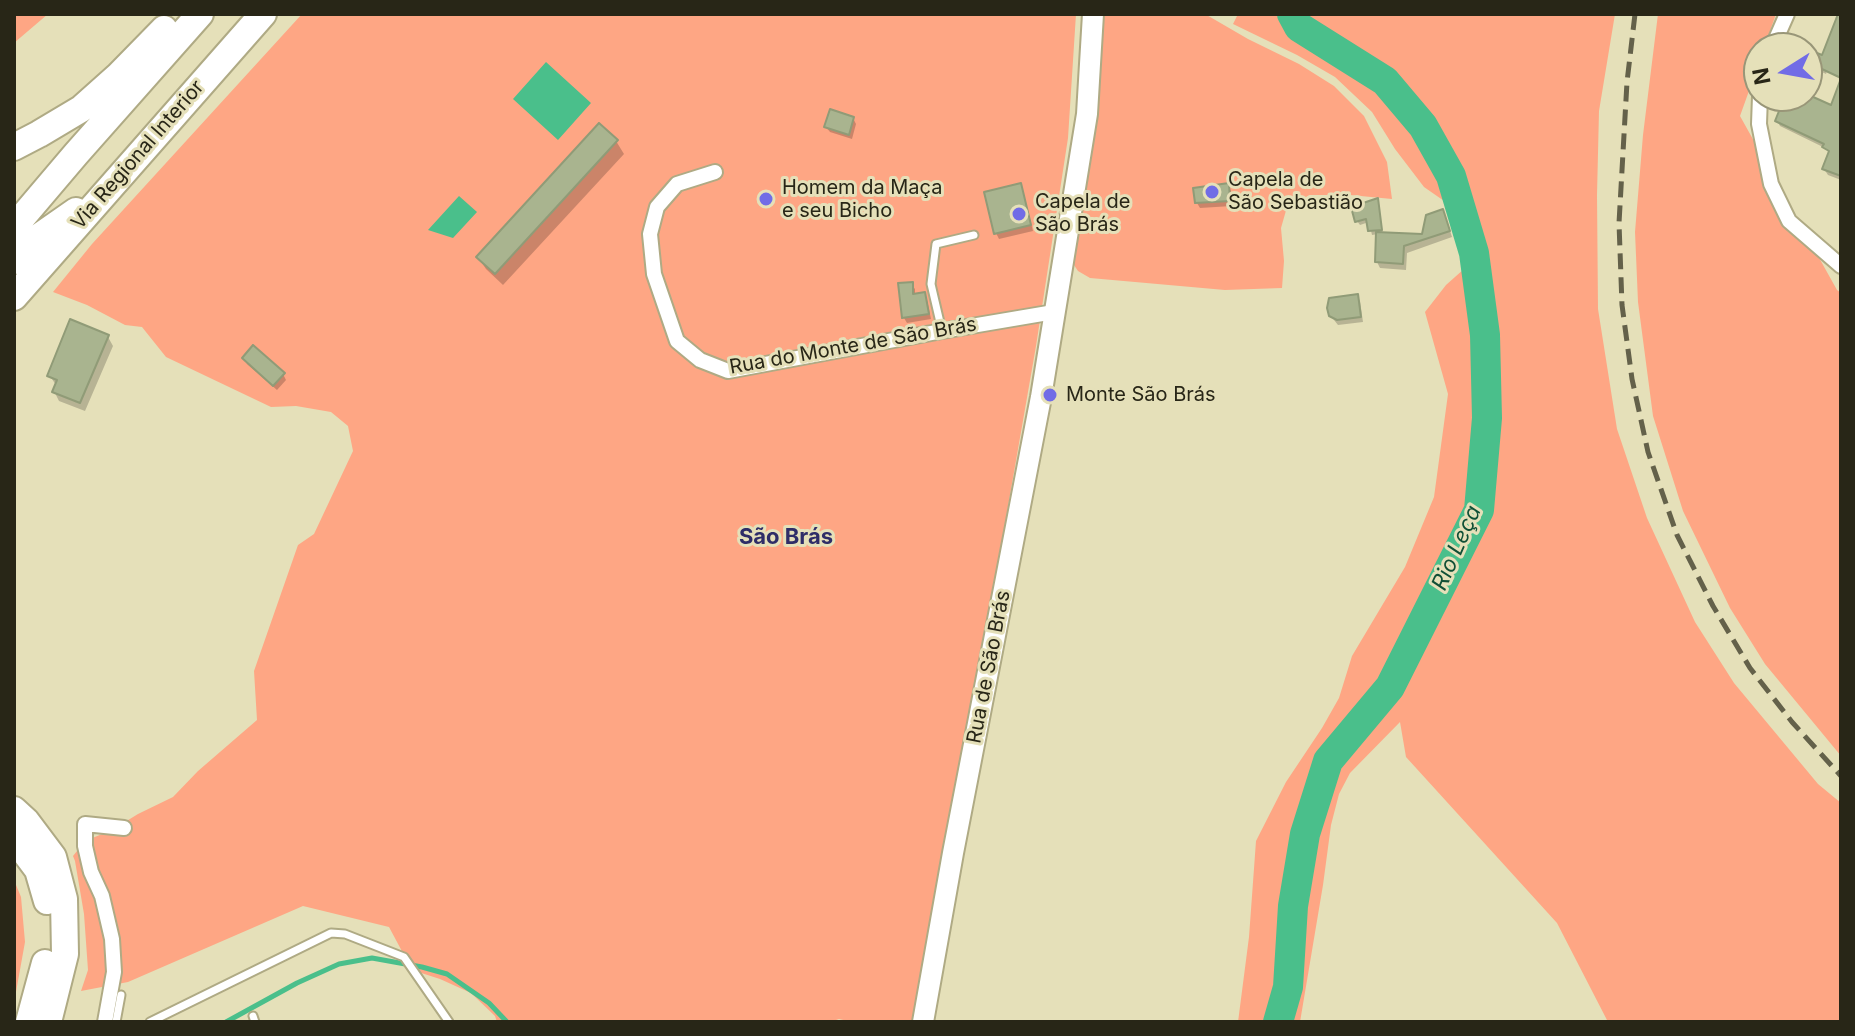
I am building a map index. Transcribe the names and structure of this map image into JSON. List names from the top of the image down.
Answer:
{
  "streets": {
    "highway": ["Via Regional Interior"],
    "main road": ["Rua de São Brás"],
    "street": ["Rua do Monte de São Brás"]
  },
  "crossings": [
    ["Rua do Monte de São Brás", "Rua de São Brás"]
  ],
  "districts": ["São Brás"],
  "water": ["Rio Leça"],
  "places": [
    "Capela de São Sebastião",
    "Homem da Maça e seu Bicho",
    "Capela de São Brás",
    "Monte São Brás"
  ],
  "north": "left"
}
